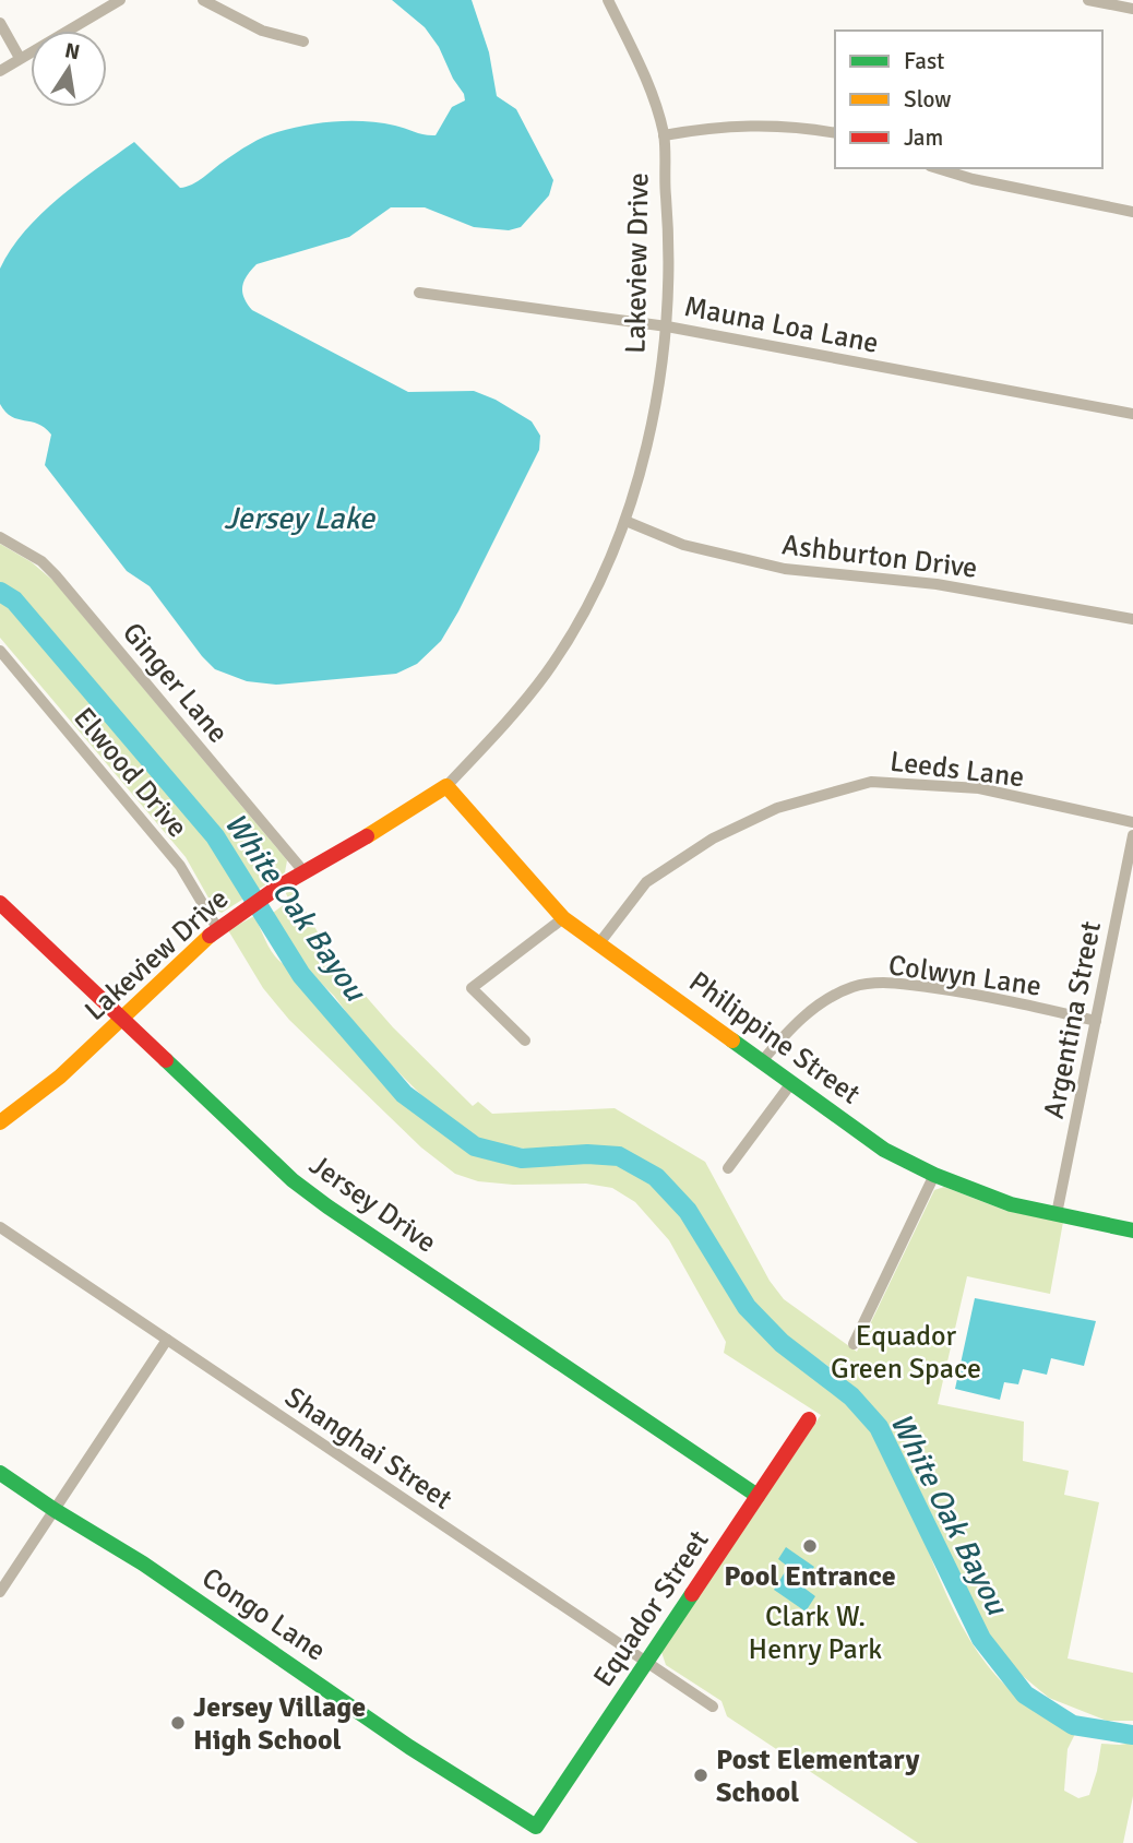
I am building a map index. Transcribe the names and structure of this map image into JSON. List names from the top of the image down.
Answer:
{
  "streets": {
    "street": [
      "Lakeview Drive",
      "Mauna Loa Lane",
      "Ashburton Drive",
      "Ginger Lane",
      "Leeds Lane",
      "Elwood Drive",
      "Colwyn Lane",
      "Argentina Street",
      "Philippine Street",
      "Jersey Drive",
      "Shanghai Street",
      "Equador Street",
      "Congo Lane"
    ]
  },
  "crossings": [
    ["Lakeview Drive", "Mauna Loa Lane"],
    ["Lakeview Drive", "Ashburton Drive"],
    ["Lakeview Drive", "Ginger Lane"],
    ["Lakeview Drive", "Elwood Drive"],
    ["Lakeview Drive", "Philippine Street"],
    ["Lakeview Drive", "Jersey Drive"],
    ["Leeds Lane", "Philippine Street"],
    ["Colwyn Lane", "Argentina Street"],
    ["Colwyn Lane", "Philippine Street"],
    ["Argentina Street", "Philippine Street"],
    ["Jersey Drive", "Equador Street"],
    ["Shanghai Street", "Equador Street"],
    ["Equador Street", "Congo Lane"]
  ],
  "water": ["Jersey Lake", "White Oak Bayou"],
  "parks": ["Equador Green Space", "Clark W. Henry Park"],
  "places": ["Pool Entrance", "Jersey Village High School", "Post Elementary School"],
  "legend": ["Fast", "Slow", "Jam"],
  "north": "top"
}
